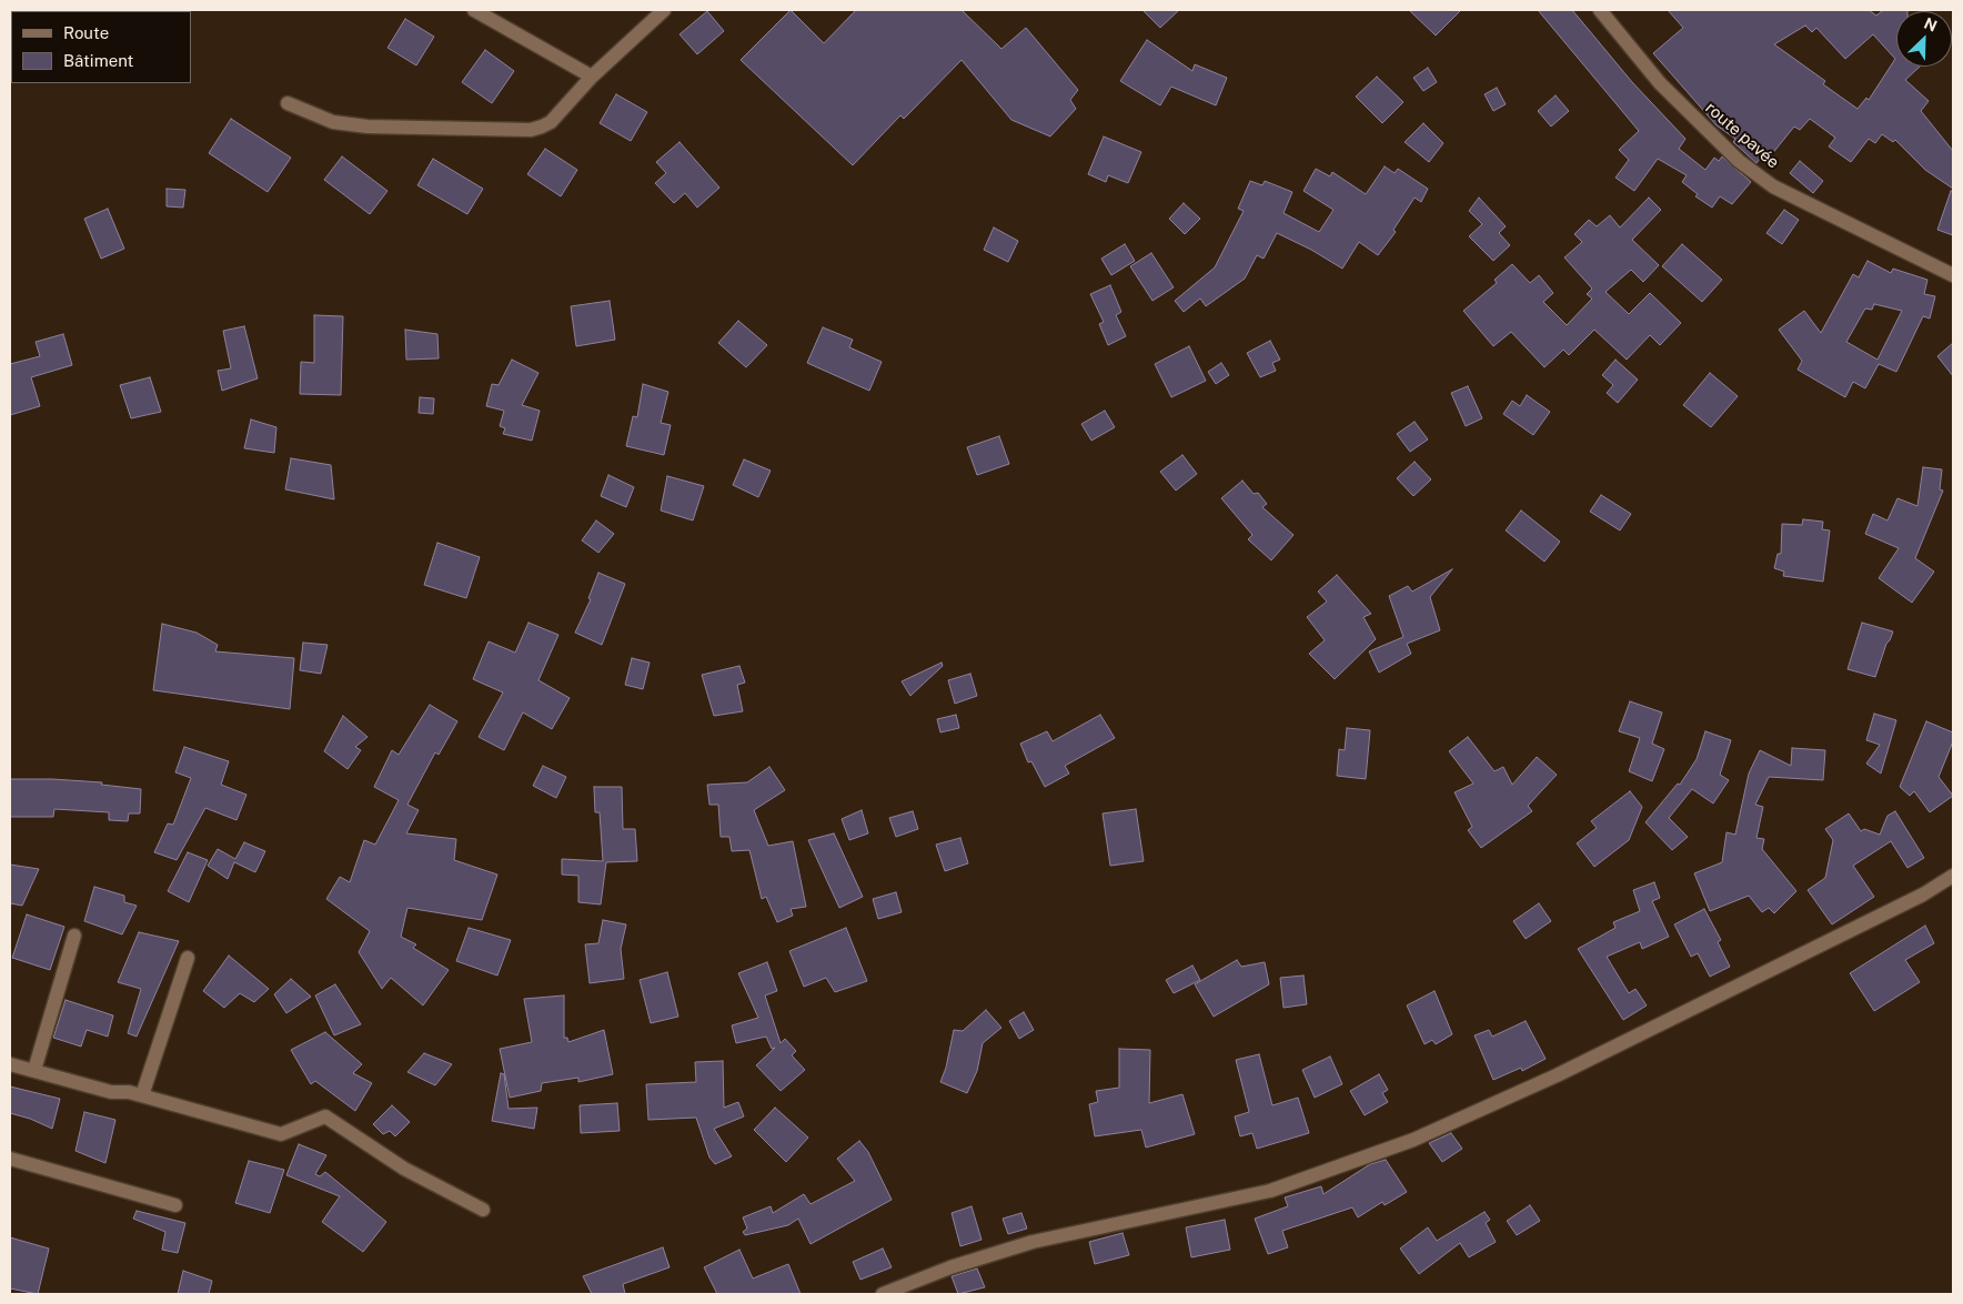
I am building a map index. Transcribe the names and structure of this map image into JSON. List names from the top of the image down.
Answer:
{
  "streets": {
    "street": ["route pavée"]
  },
  "legend": ["Route", "Bâtiment"],
  "north": "top right"
}
